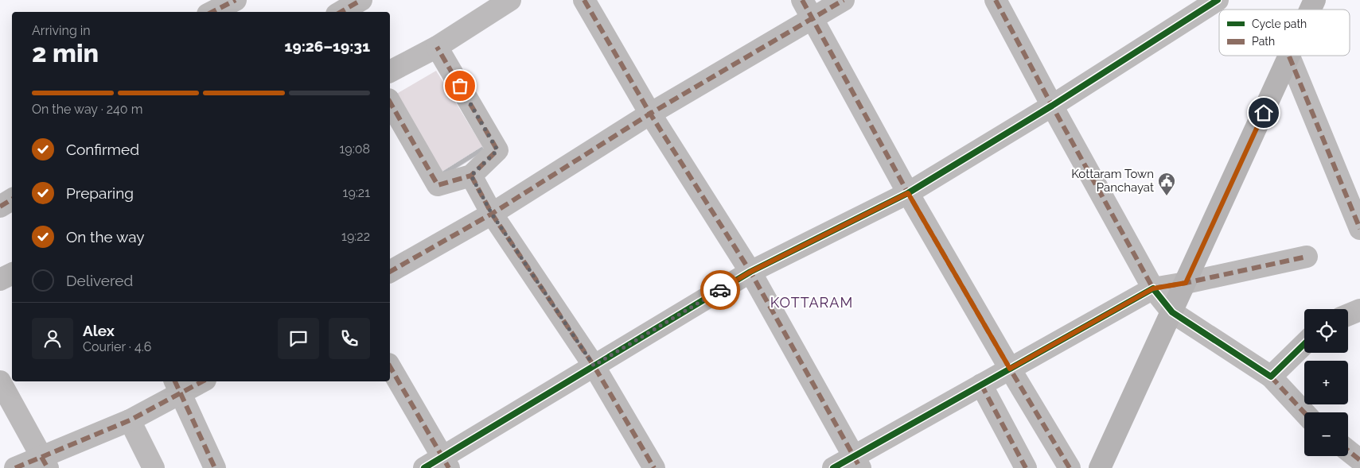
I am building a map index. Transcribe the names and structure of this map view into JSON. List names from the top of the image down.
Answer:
{
  "districts": ["KOTTARAM"],
  "places": {
    "public building": ["Kottaram Town Panchayat"]
  },
  "legend": ["Cycle path", "Path"],
  "page": {
    "heading": ["2 min", "Arriving in", "19:26–19:31"],
    "panel": ["Alex", "Courier · 4.6"],
    "bar": "On the way · 240 m",
    "list": [
      ["Confirmed", "19:08"],
      ["Preparing", "19:21"],
      ["On the way", "19:22"],
      "Delivered"
    ],
    "map_buttons": ["+", "−"]
  }
}
